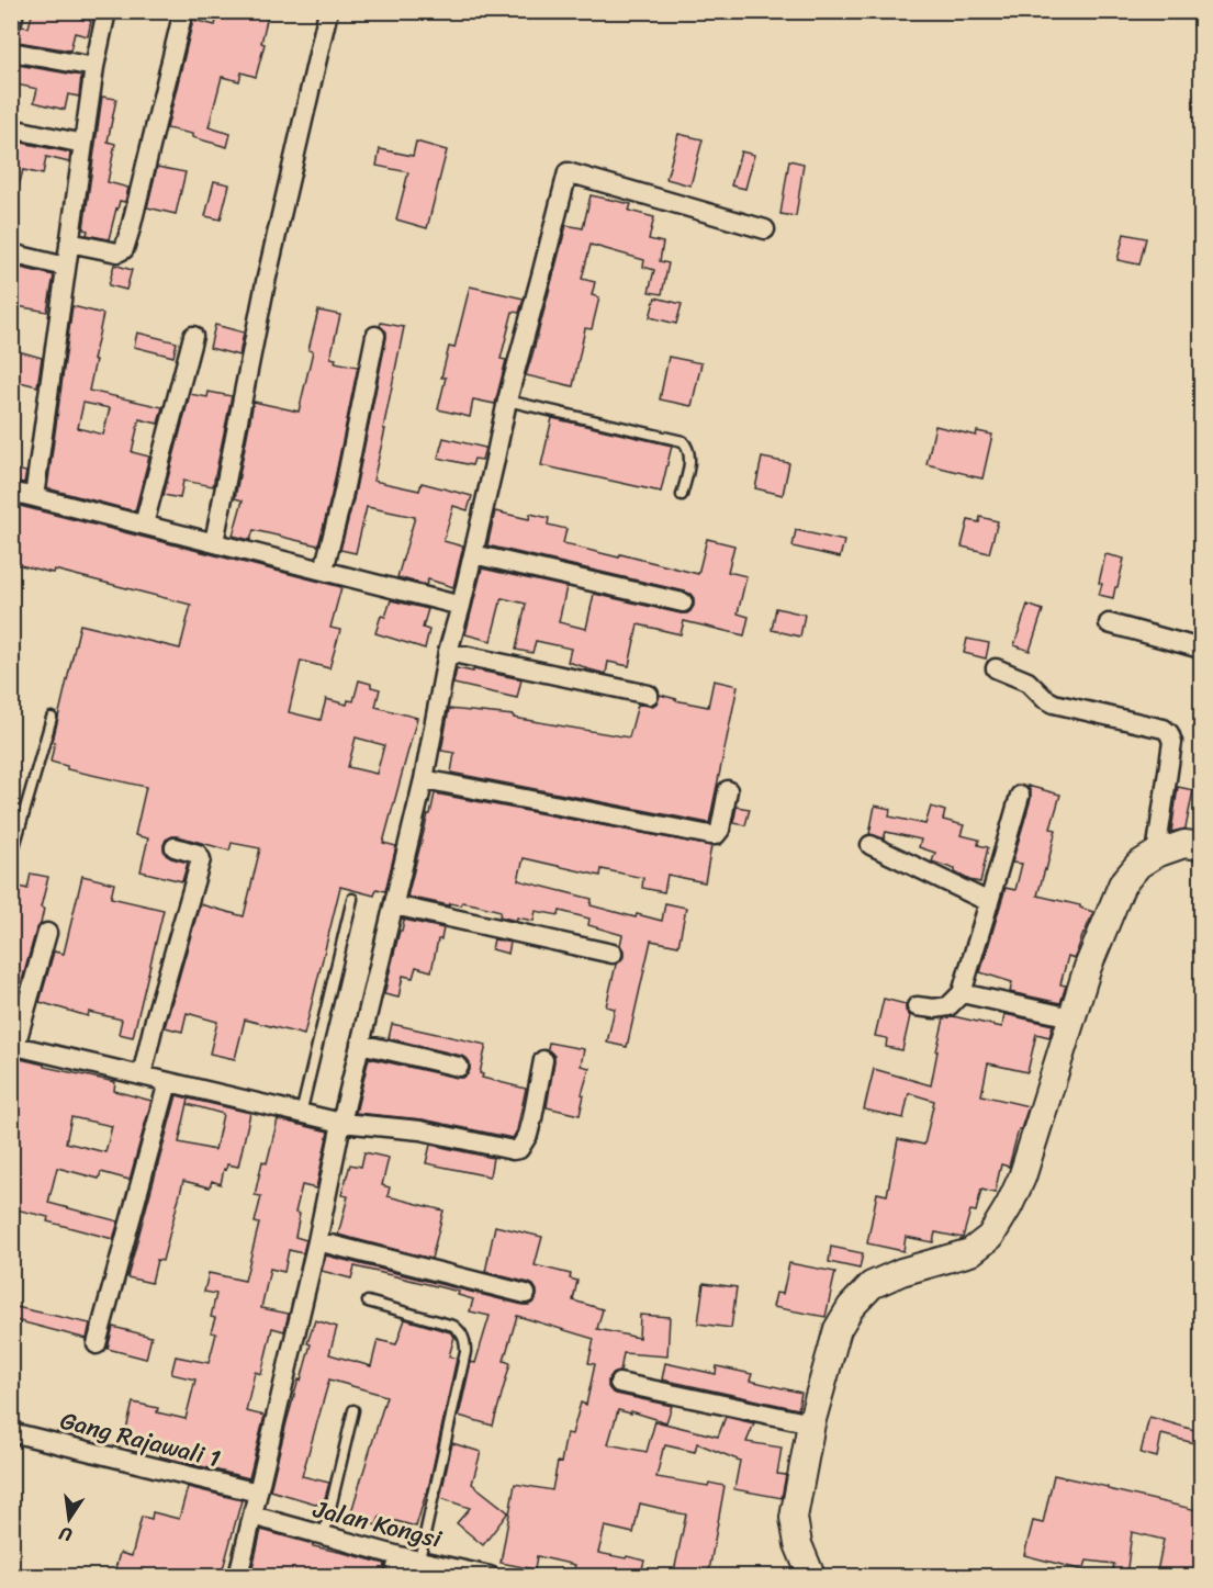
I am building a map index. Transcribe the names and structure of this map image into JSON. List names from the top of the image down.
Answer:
{
  "streets": {
    "street": ["Gang Rajawali 1", "Jalan Kongsi"]
  },
  "north": "bottom"
}
